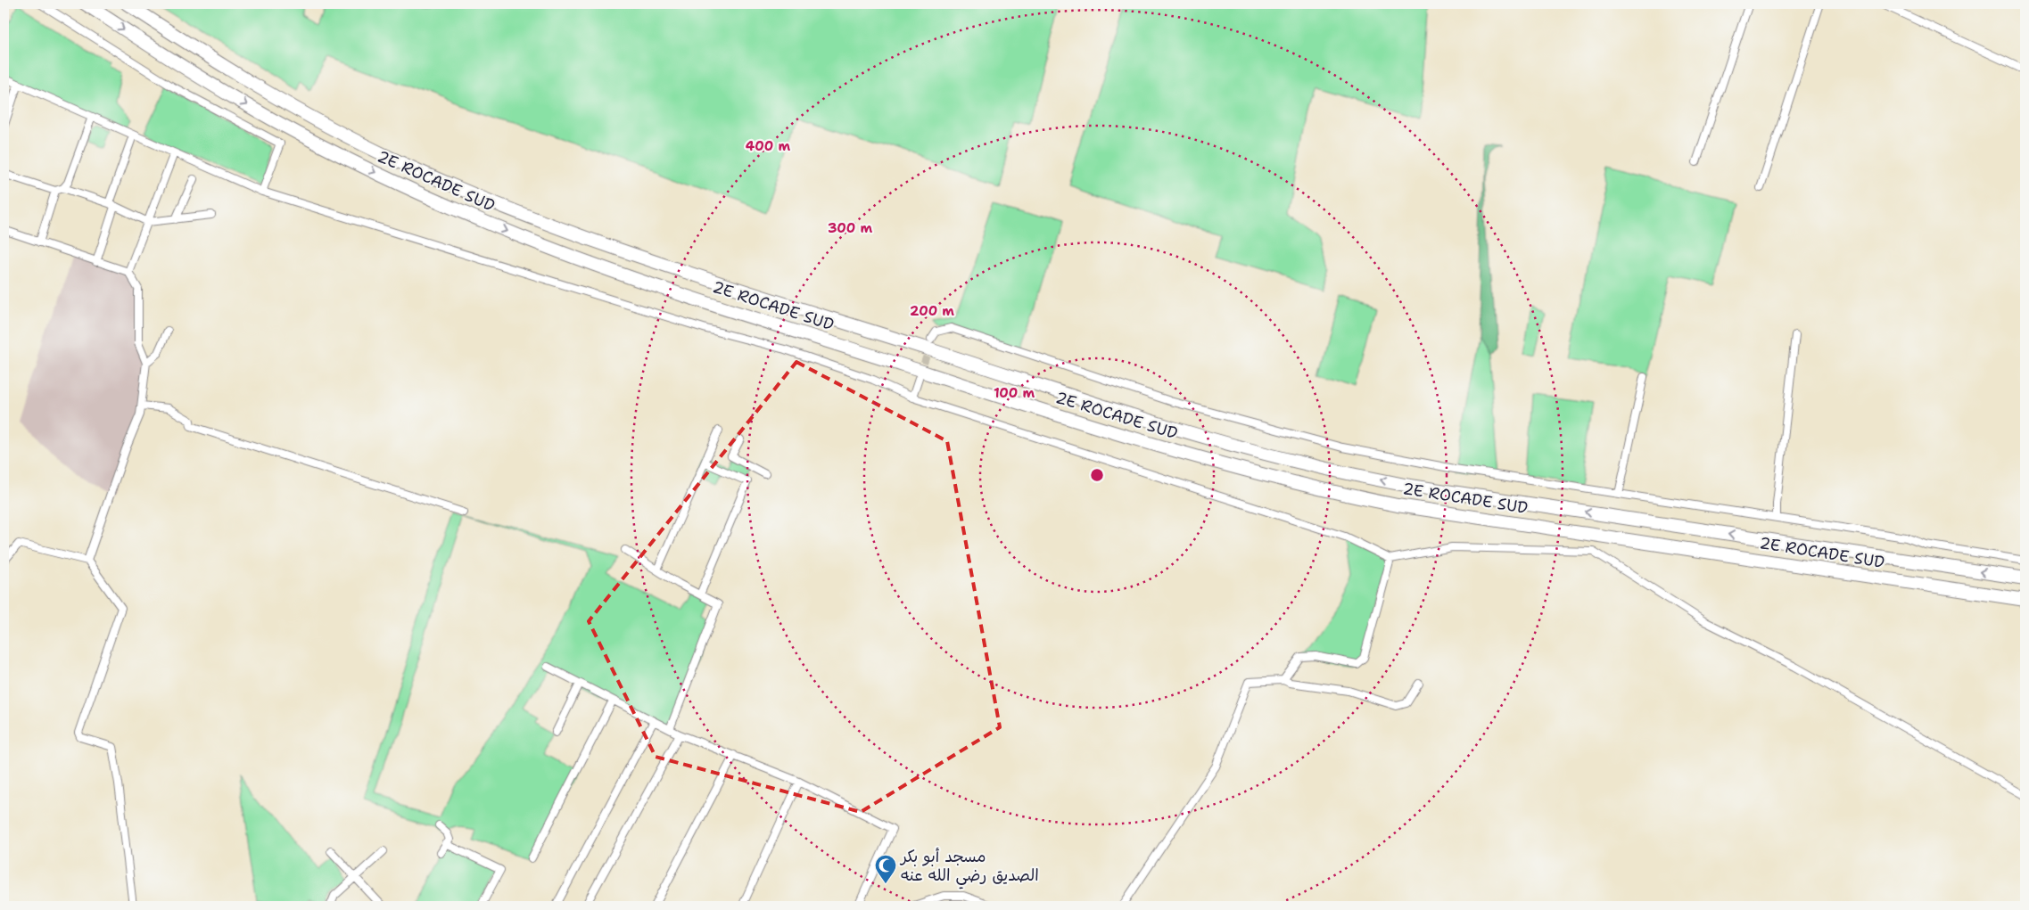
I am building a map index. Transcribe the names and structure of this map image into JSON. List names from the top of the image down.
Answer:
{
  "streets": {
    "highway": ["2E ROCADE SUD"]
  },
  "places": {
    "mosque": ["مسجد أبو بكر الصديق رضي الله عنه"]
  },
  "rings": [
    "400 m",
    "300 m",
    "200 m",
    "100 m"
  ]
}
